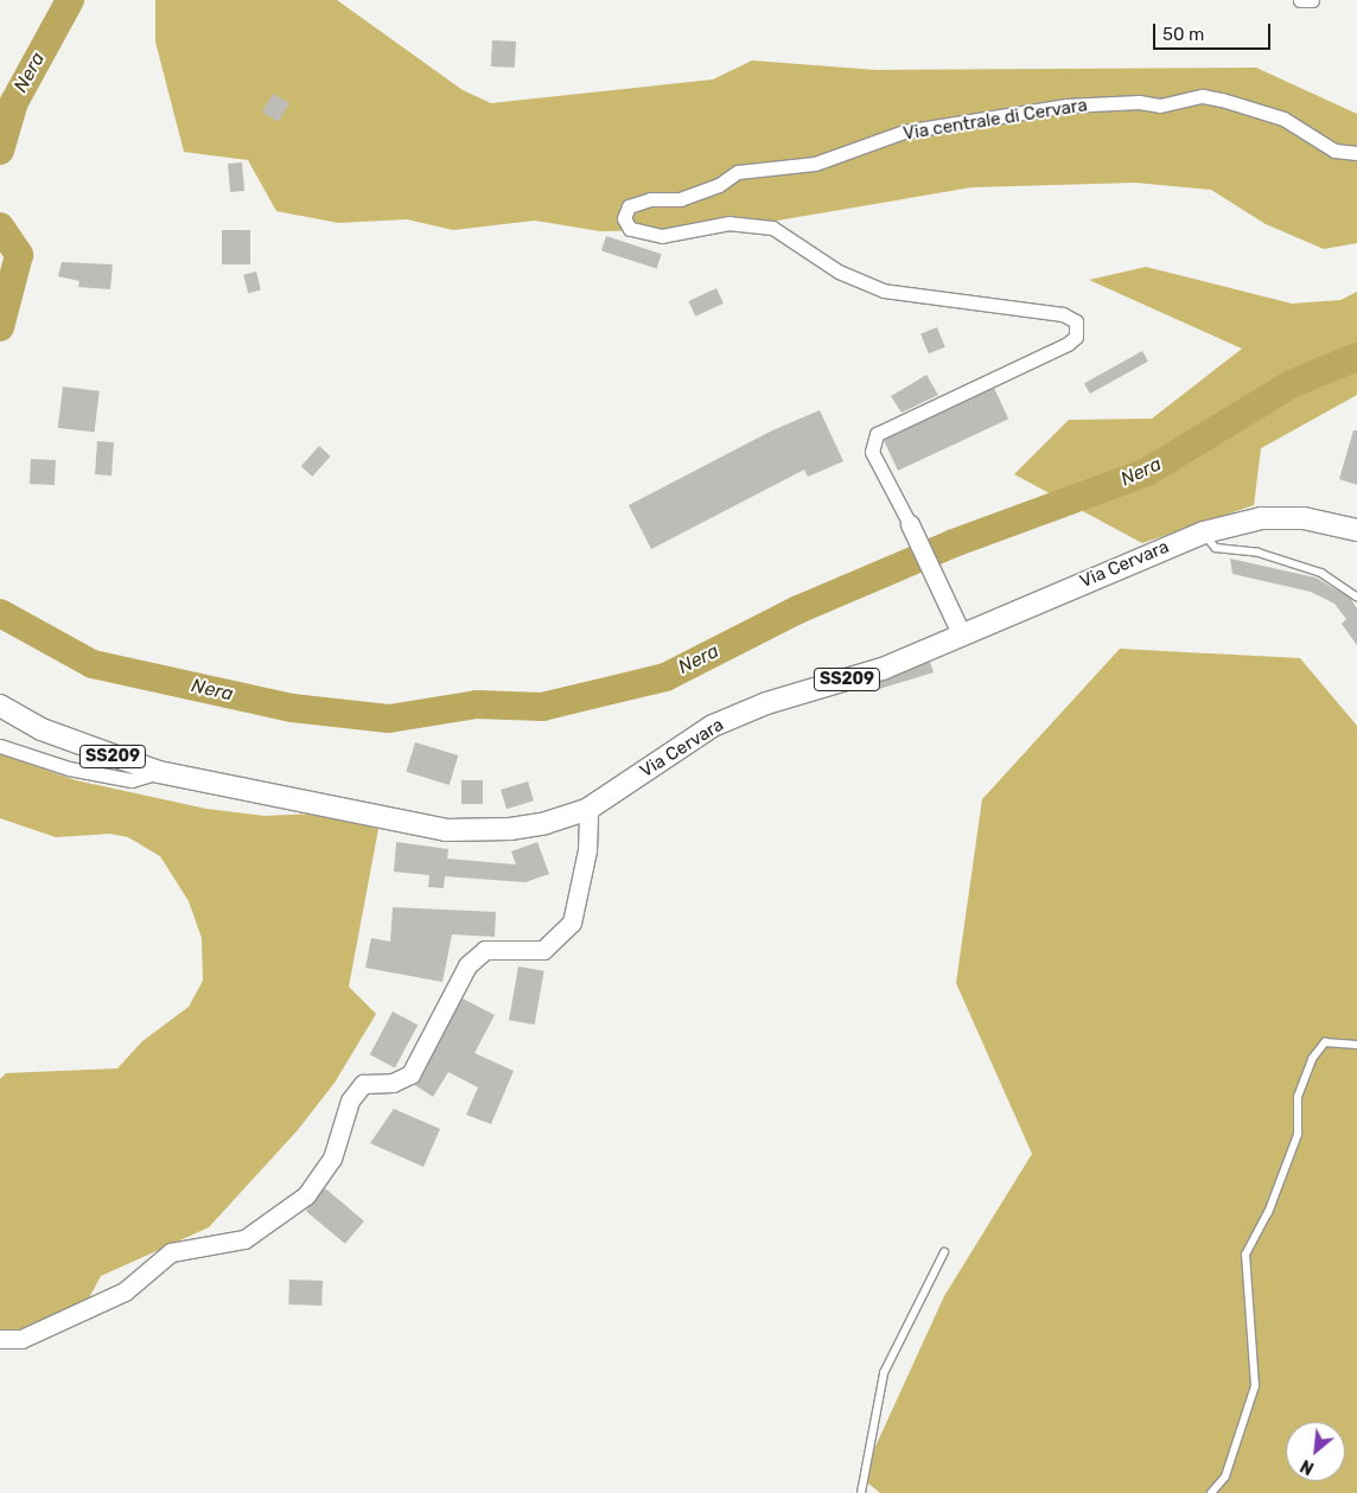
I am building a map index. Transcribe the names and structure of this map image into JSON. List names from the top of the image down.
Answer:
{
  "streets": {
    "main road": ["Via Cervara", "SS209"],
    "street": ["Via centrale di Cervara"]
  },
  "crossings": [
    ["Via centrale di Cervara", "Via Cervara"]
  ],
  "water": ["Nera"],
  "scale_bar": "50 m",
  "north": "bottom left"
}
